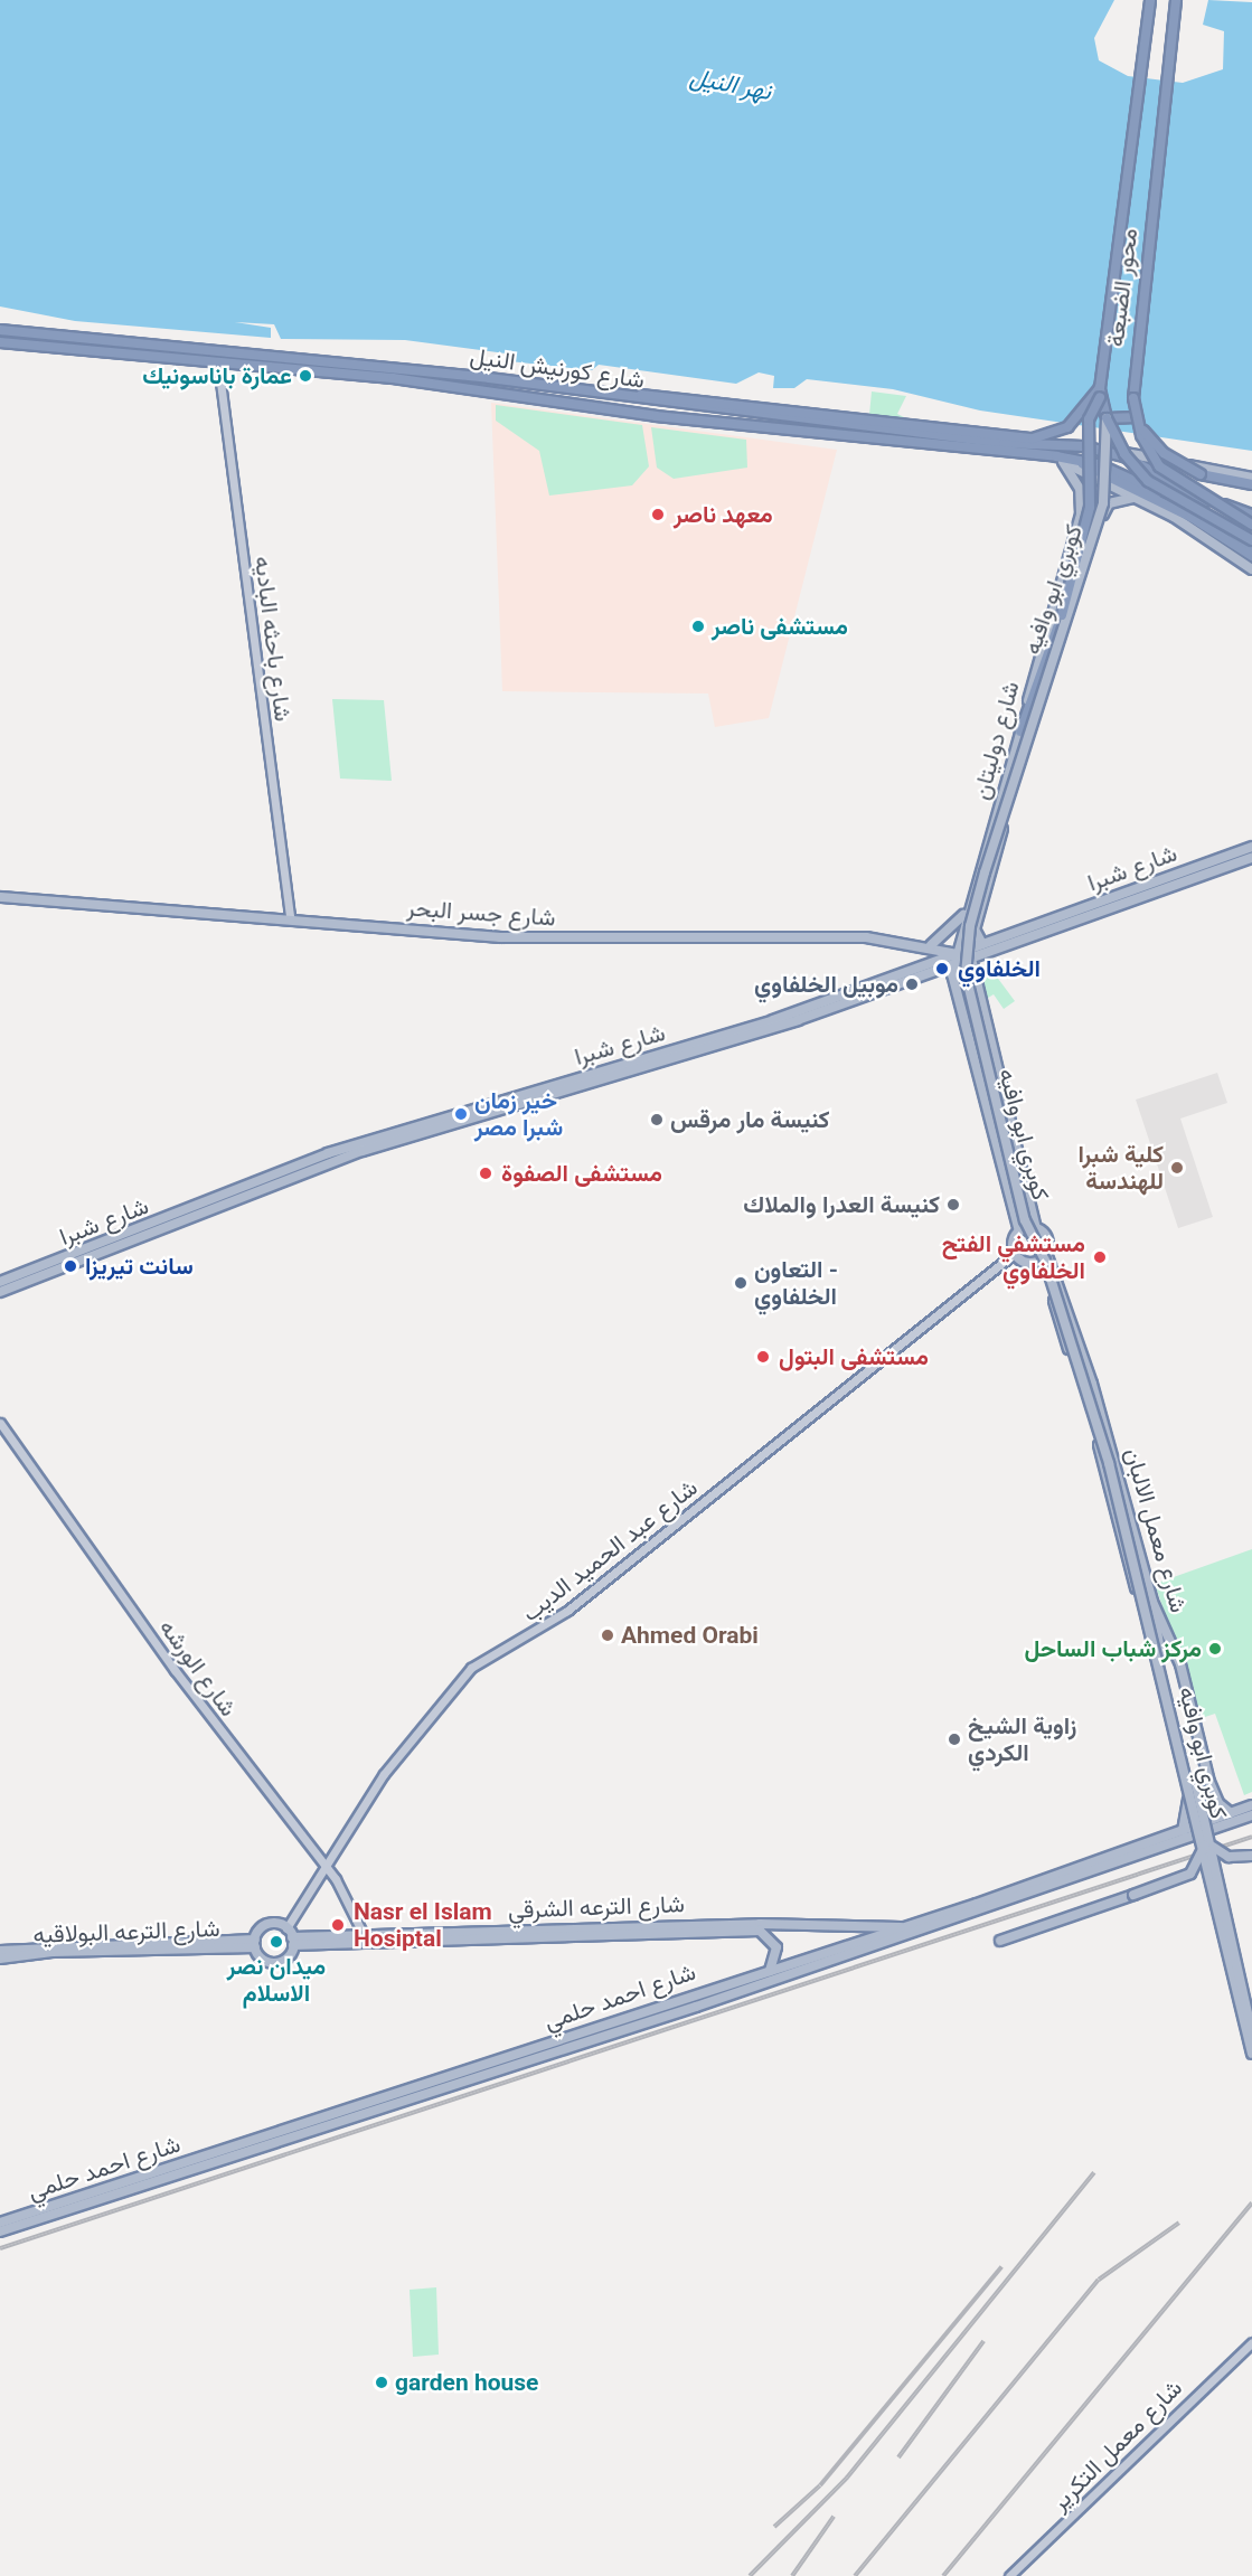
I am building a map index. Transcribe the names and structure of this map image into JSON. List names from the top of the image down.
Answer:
{
  "streets": {
    "highway": ["محور الضبعة", "شارع كورنيش النيل"],
    "main road": [
      "كوبري ابو وافيه",
      "شارع دوليتان",
      "شارع شبرا",
      "شارع جسر البحر",
      "شارع معمل الالبان",
      "شارع الترعه الشرقي",
      "شارع الترعه البولاقيه",
      "شارع احمد حلمي"
    ],
    "street": [
      "شارع باحثه الباديه",
      "شارع عبد الحميد الديب",
      "شارع الورشه",
      "شارع معمل التكرير"
    ]
  },
  "crossings": [
    ["شارع كورنيش النيل", "شارع باحثه الباديه"],
    ["شارع كورنيش النيل", "شارع دوليتان"],
    ["كوبري ابو وافيه", "شارع معمل الالبان"],
    ["شارع باحثه الباديه", "شارع جسر البحر"],
    ["شارع دوليتان", "شارع شبرا"],
    ["شارع دوليتان", "شارع جسر البحر"],
    ["شارع شبرا", "شارع جسر البحر"],
    ["شارع معمل الالبان", "شارع عبد الحميد الديب"],
    ["شارع معمل الالبان", "شارع احمد حلمي"],
    ["شارع عبد الحميد الديب", "شارع الورشه"],
    ["شارع عبد الحميد الديب", "شارع الترعه الشرقي"],
    ["شارع عبد الحميد الديب", "شارع الترعه البولاقيه"],
    ["شارع الورشه", "شارع الترعه الشرقي"],
    ["شارع الترعه الشرقي", "شارع الترعه البولاقيه"],
    ["شارع الترعه الشرقي", "شارع احمد حلمي"]
  ],
  "water": ["نهر النيل"],
  "places": [
    "عمارة باناسونيك",
    "معهد ناصر",
    "مستشفى ناصر",
    "الخلفاوي",
    "موبيل الخلفاوي",
    "خير زمان شبرا مصر",
    "كنيسة مار مرقس",
    "كلية شبرا للهندسة",
    "مستشفى الصفوة",
    "كنيسة العدرا والملاك",
    "مستشفي الفتح الخلفاوي",
    "سانت تيريزا",
    "التعاون - الخلفاوي",
    "مستشفى البتول",
    "Ahmed Orabi",
    "مركز شباب الساحل",
    "زاوية الشيخ الكردي",
    "Nasr el Islam Hosiptal",
    "ميدان نصر الاسلام",
    "garden house"
  ]
}
